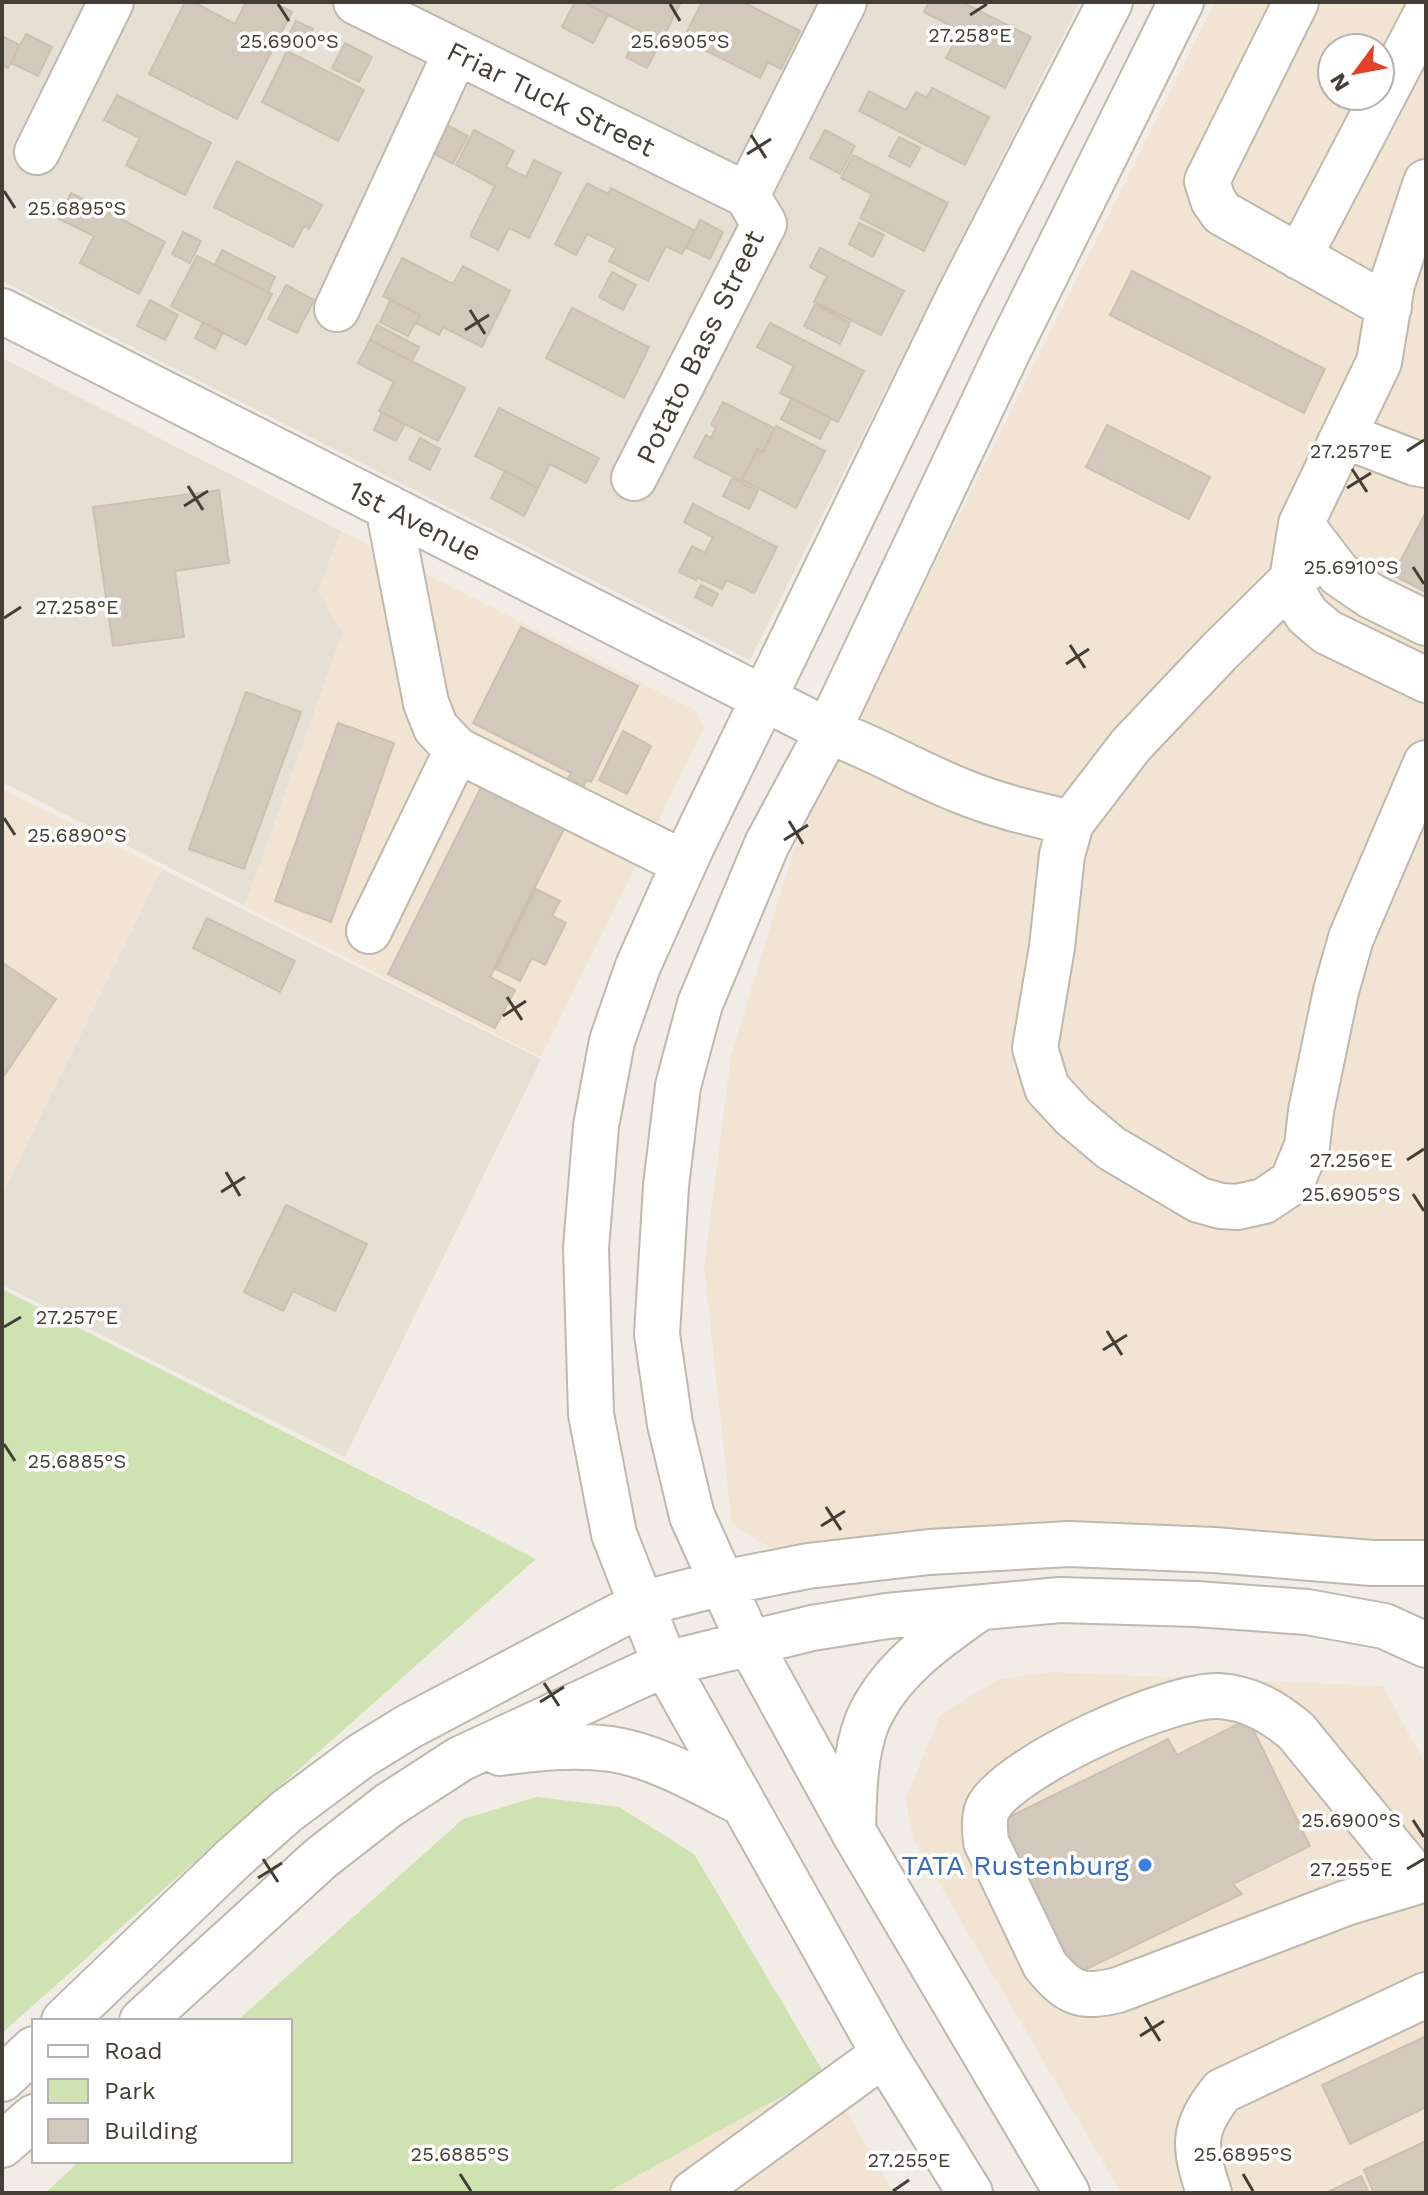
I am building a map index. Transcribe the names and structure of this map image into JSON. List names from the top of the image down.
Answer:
{
  "streets": {
    "street": ["Friar Tuck Street", "Potato Bass Street", "1st Avenue"]
  },
  "crossings": [
    ["Friar Tuck Street", "Potato Bass Street"]
  ],
  "places": ["TATA Rustenburg"],
  "legend": ["Road", "Park", "Building"],
  "north": "bottom left",
  "coordinates": [
    "27.258°E",
    "25.6900°S",
    "25.6905°S",
    "25.6895°S",
    "27.257°E",
    "25.6910°S",
    "25.6890°S",
    "27.256°E",
    "25.6885°S",
    "27.255°E"
  ]
}
